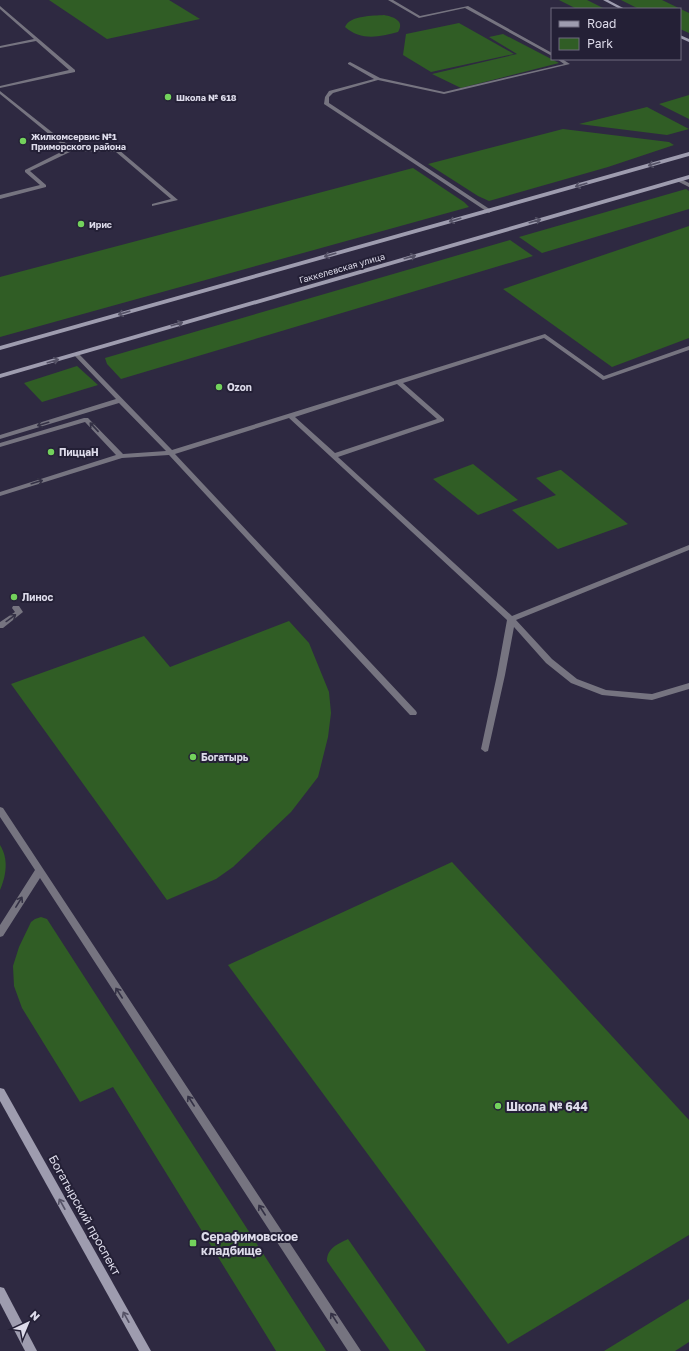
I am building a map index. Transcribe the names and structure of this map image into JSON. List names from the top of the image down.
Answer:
{
  "streets": {
    "main road": ["Гаккелевская улица", "Богатырский проспект"]
  },
  "one_way": ["Богатырский проспект"],
  "places": {
    "other": [
      "Школа № 618",
      "Жилкомсервис №1 Приморского района",
      "Ирис",
      "Ozon",
      "ПиццаН",
      "Линос",
      "Богатырь",
      "Школа № 644"
    ],
    "transit": ["Серафимовское кладбище"]
  },
  "legend": ["Road", "Park"],
  "north": "top right"
}
